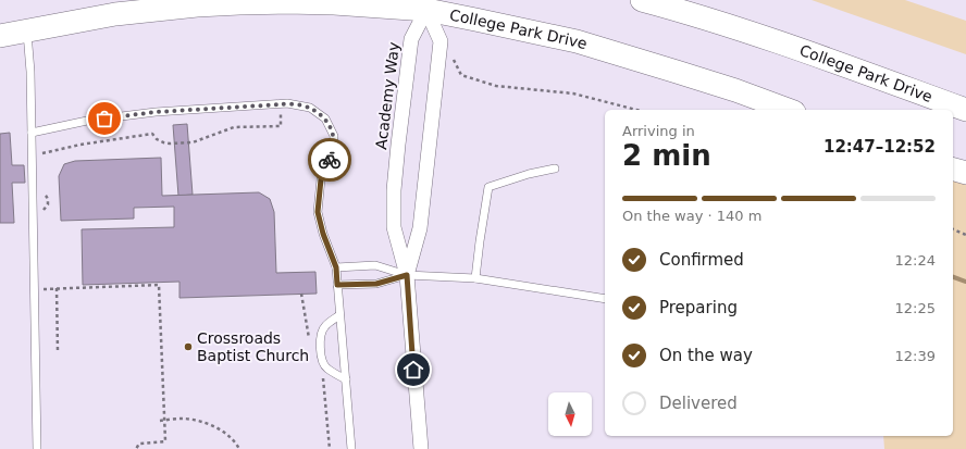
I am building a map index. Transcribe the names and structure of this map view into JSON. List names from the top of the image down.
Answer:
{
  "streets": {
    "main road": ["College Park Drive"],
    "street": ["Academy Way"]
  },
  "crossings": [
    ["College Park Drive", "Academy Way"]
  ],
  "places": ["Crossroads Baptist Church"],
  "north": "bottom",
  "page": {
    "heading": ["2 min", "Arriving in", "12:47–12:52"],
    "bar": "On the way · 140 m",
    "list": [
      ["Confirmed", "12:24"],
      ["Preparing", "12:25"],
      ["On the way", "12:39"],
      "Delivered"
    ]
  }
}
